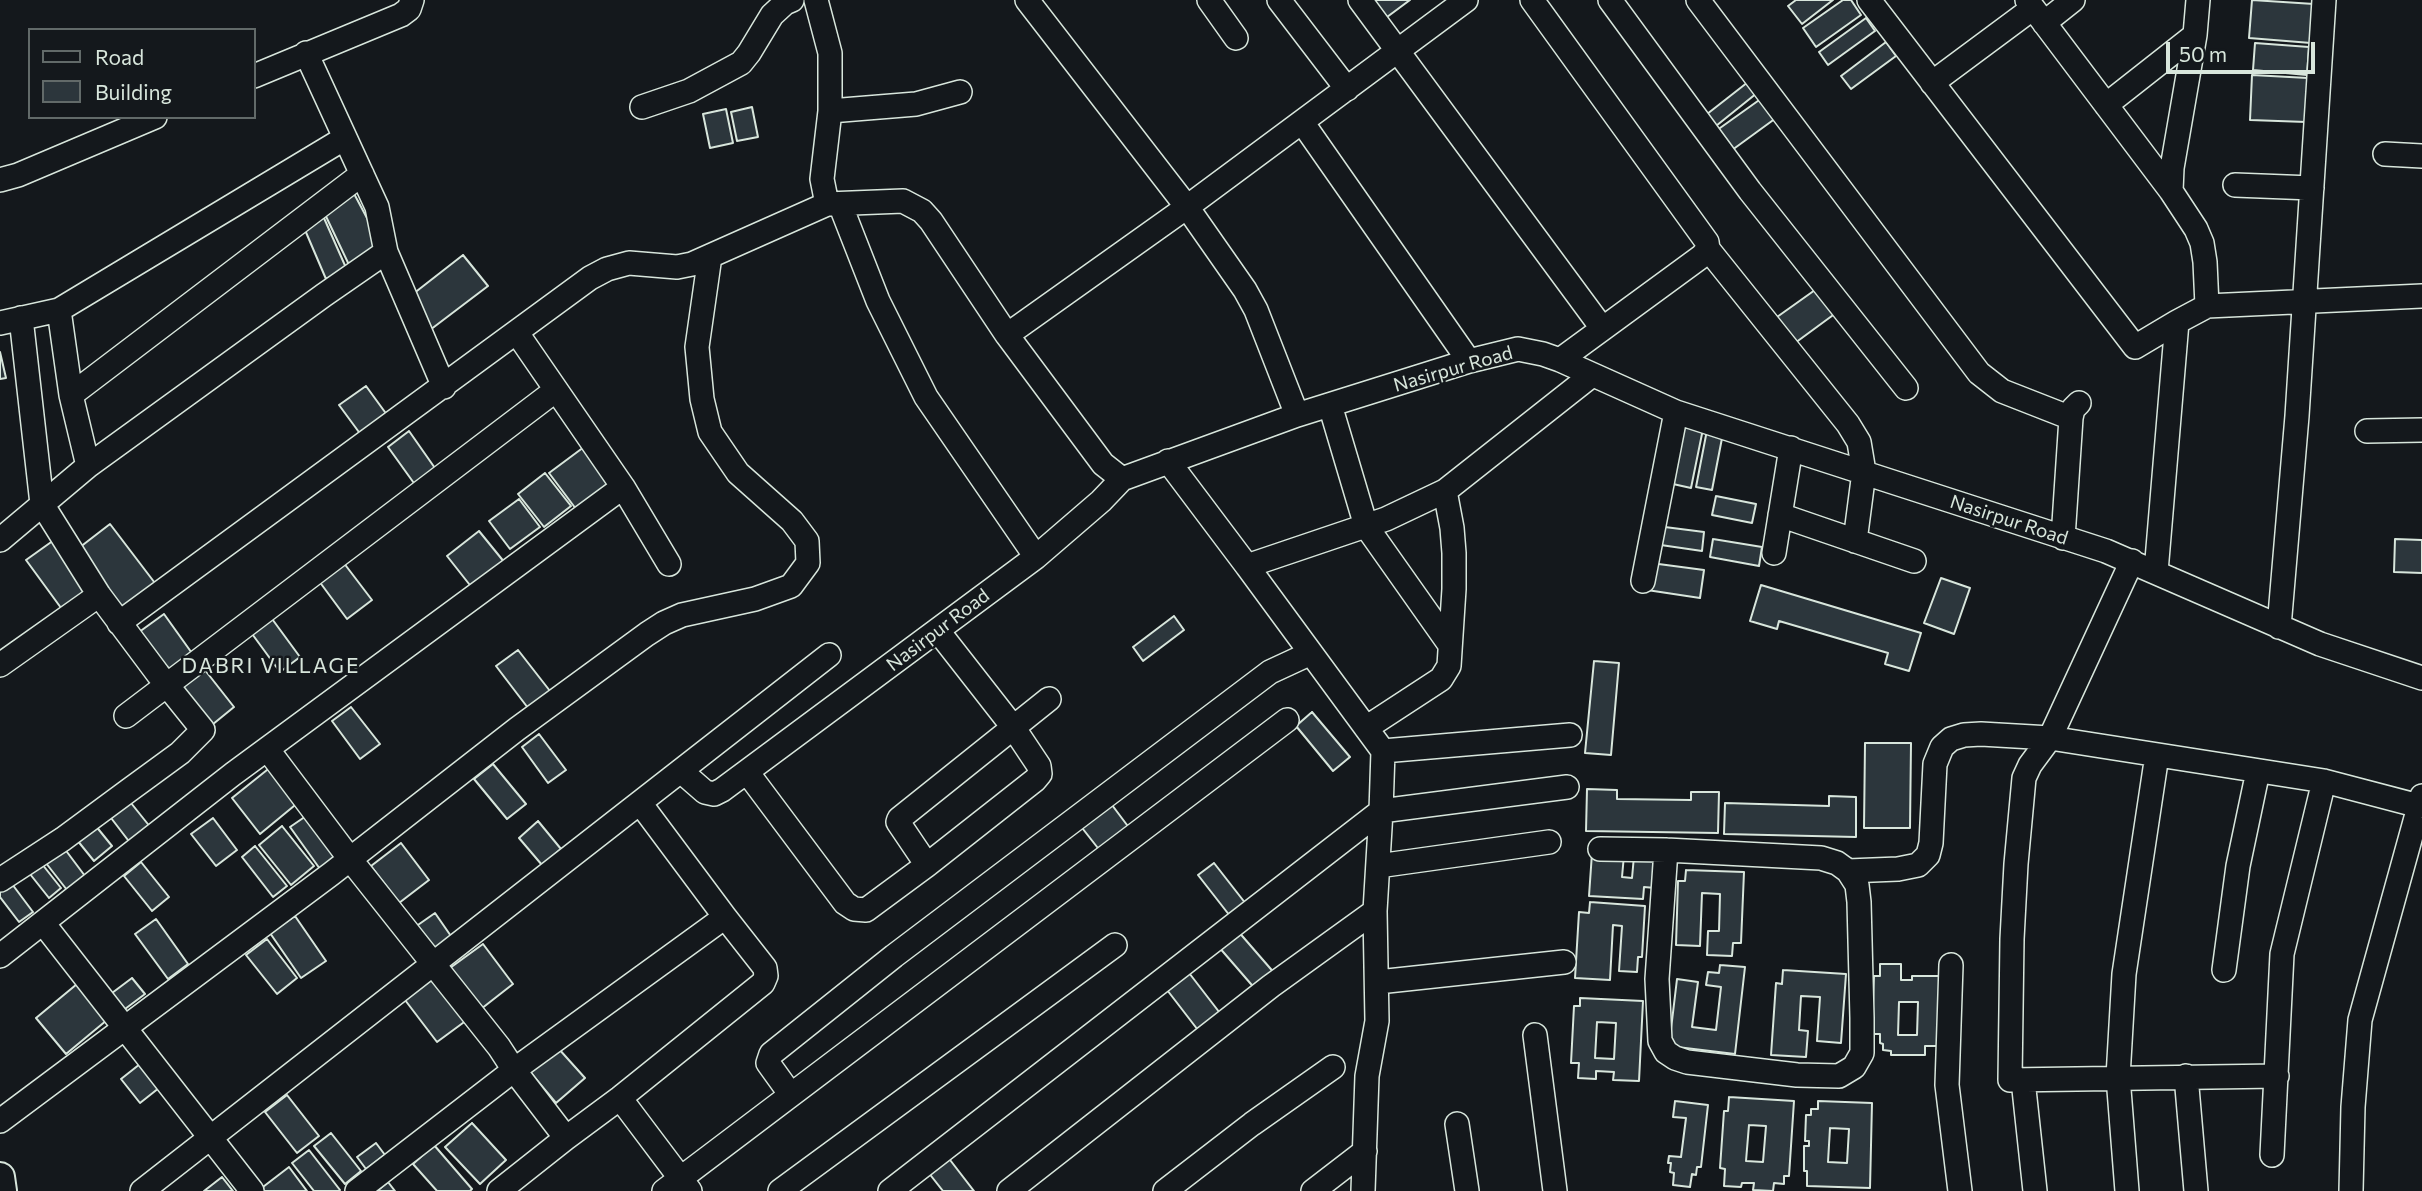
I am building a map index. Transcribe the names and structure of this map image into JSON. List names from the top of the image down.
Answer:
{
  "streets": {
    "street": ["Nasirpur Road"]
  },
  "districts": ["DABRI VILLAGE"],
  "legend": ["Road", "Building"],
  "scale_bar": "50 m"
}
